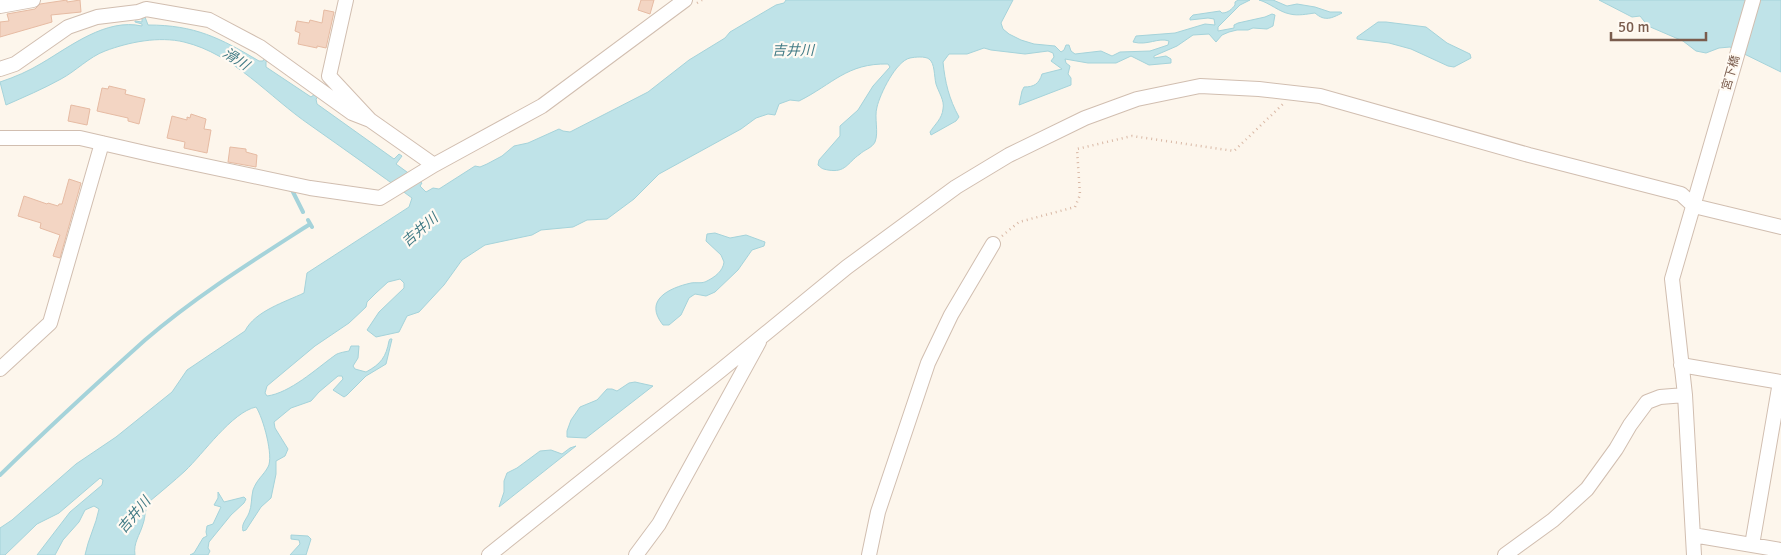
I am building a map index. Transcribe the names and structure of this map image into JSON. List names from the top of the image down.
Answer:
{
  "streets": {
    "street": ["宮下橋"]
  },
  "water": ["吉井川", "滑川"],
  "scale_bar": "50 m"
}
